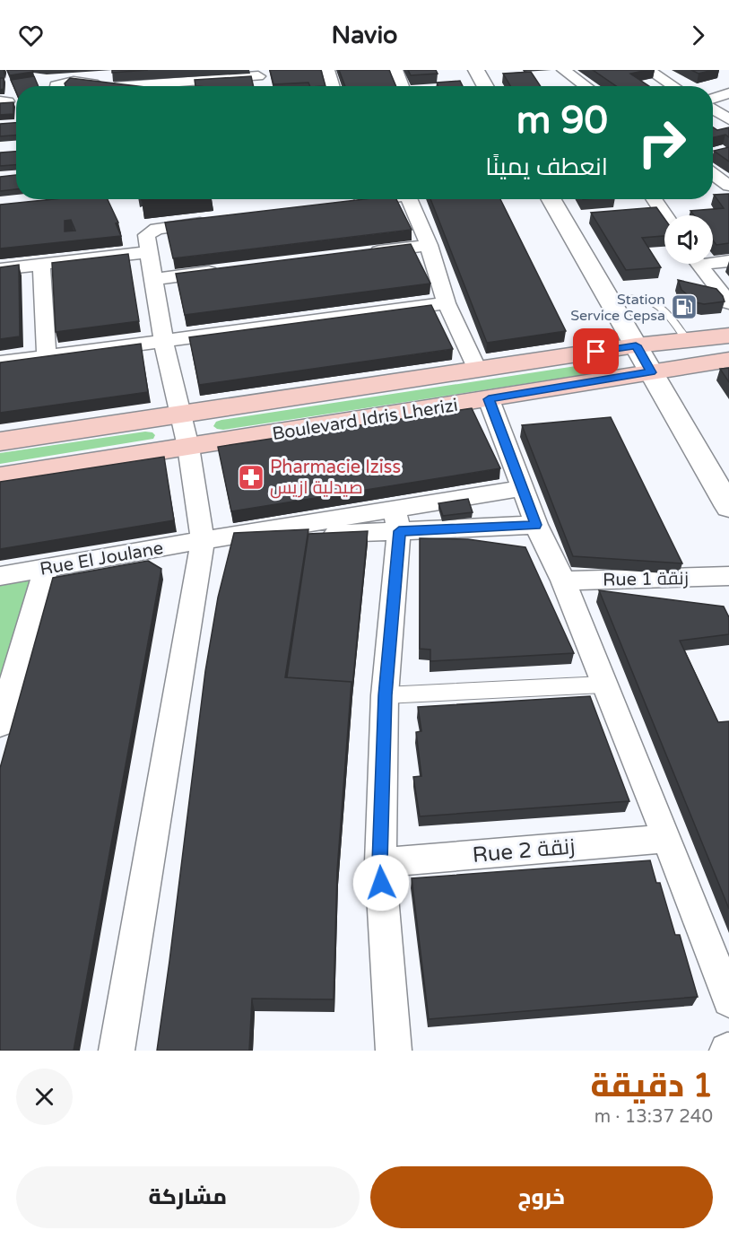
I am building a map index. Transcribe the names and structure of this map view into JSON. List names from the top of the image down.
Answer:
{
  "streets": {
    "main road": ["Boulevard Idris Lherizi"],
    "street": ["Rue El Joulane", "Rue 1 زنقة", "Rue 2 زنقة"]
  },
  "places": {
    "fuel station": ["Station Service Cepsa"],
    "pharmacy": ["Pharmacie Iziss صيدلية ازيس"]
  },
  "page": {
    "header": "Navio",
    "turn": ["90 m", "انعطف يمينًا"],
    "heading": ["1 دقيقة", "240 m · 13:37"],
    "buttons": ["خروج", "مشاركة"]
  }
}
